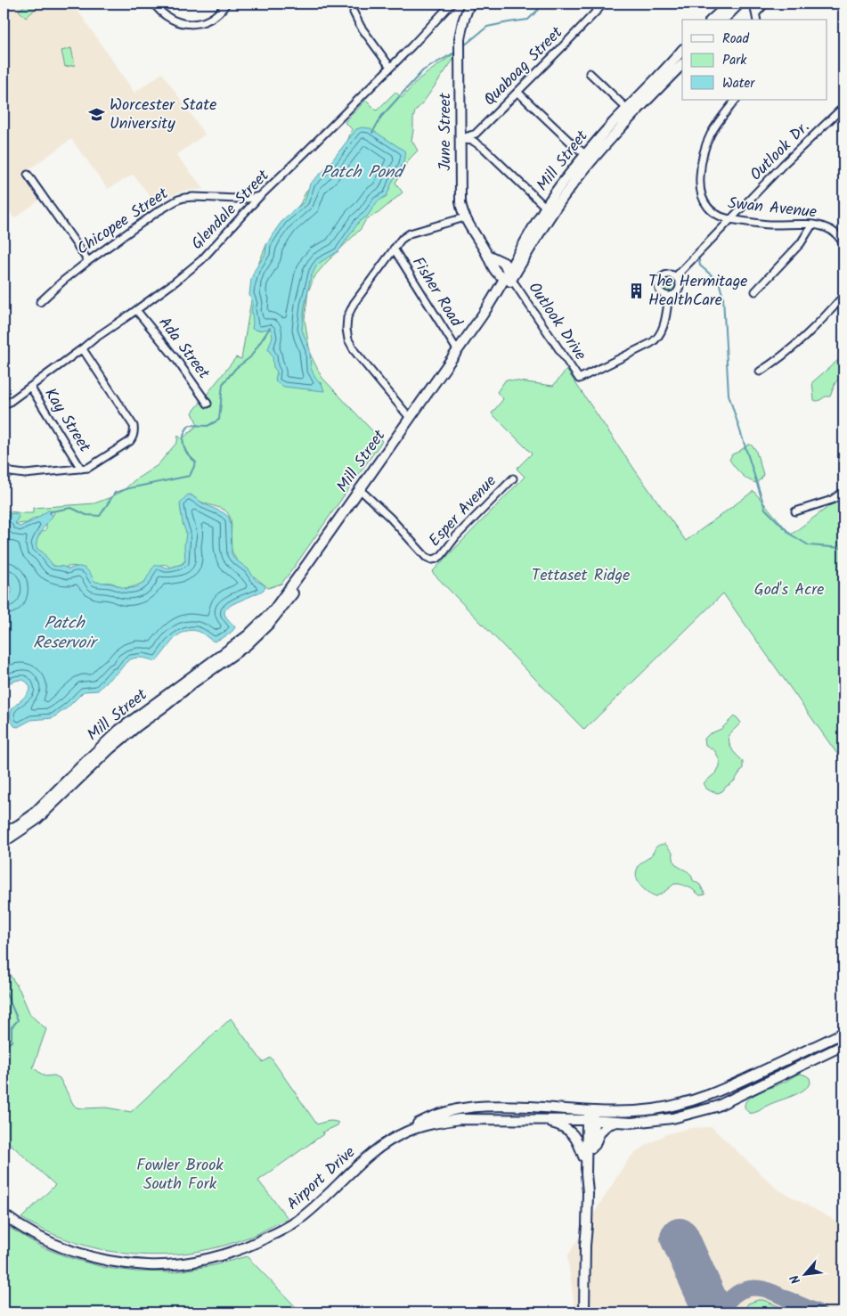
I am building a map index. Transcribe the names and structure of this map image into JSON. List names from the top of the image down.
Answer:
{
  "streets": {
    "main road": ["June Street", "Mill Street", "Airport Drive"],
    "street": [
      "Quaboag Street",
      "Swan Avenue",
      "Glendale Street",
      "Chicopee Street",
      "Fisher Road",
      "Outlook Drive",
      "Ada Street",
      "Kay Street",
      "Esper Avenue"
    ]
  },
  "crossings": [
    ["Quaboag Street", "June Street"],
    ["June Street", "Mill Street"],
    ["June Street", "Outlook Drive"],
    ["Mill Street", "Fisher Road"],
    ["Mill Street", "Outlook Drive"],
    ["Mill Street", "Esper Avenue"],
    ["Glendale Street", "Chicopee Street"],
    ["Glendale Street", "Ada Street"],
    ["Glendale Street", "Kay Street"]
  ],
  "water": ["Patch Pond", "Patch Reservoir"],
  "parks": ["Tettaset Ridge", "God's Acre", "Fowler Brook South Fork"],
  "places": {
    "school or university": ["Worcester State University"],
    "building": ["The Hermitage HealthCare"]
  },
  "legend": ["Road", "Park", "Water"],
  "north": "bottom left"
}
